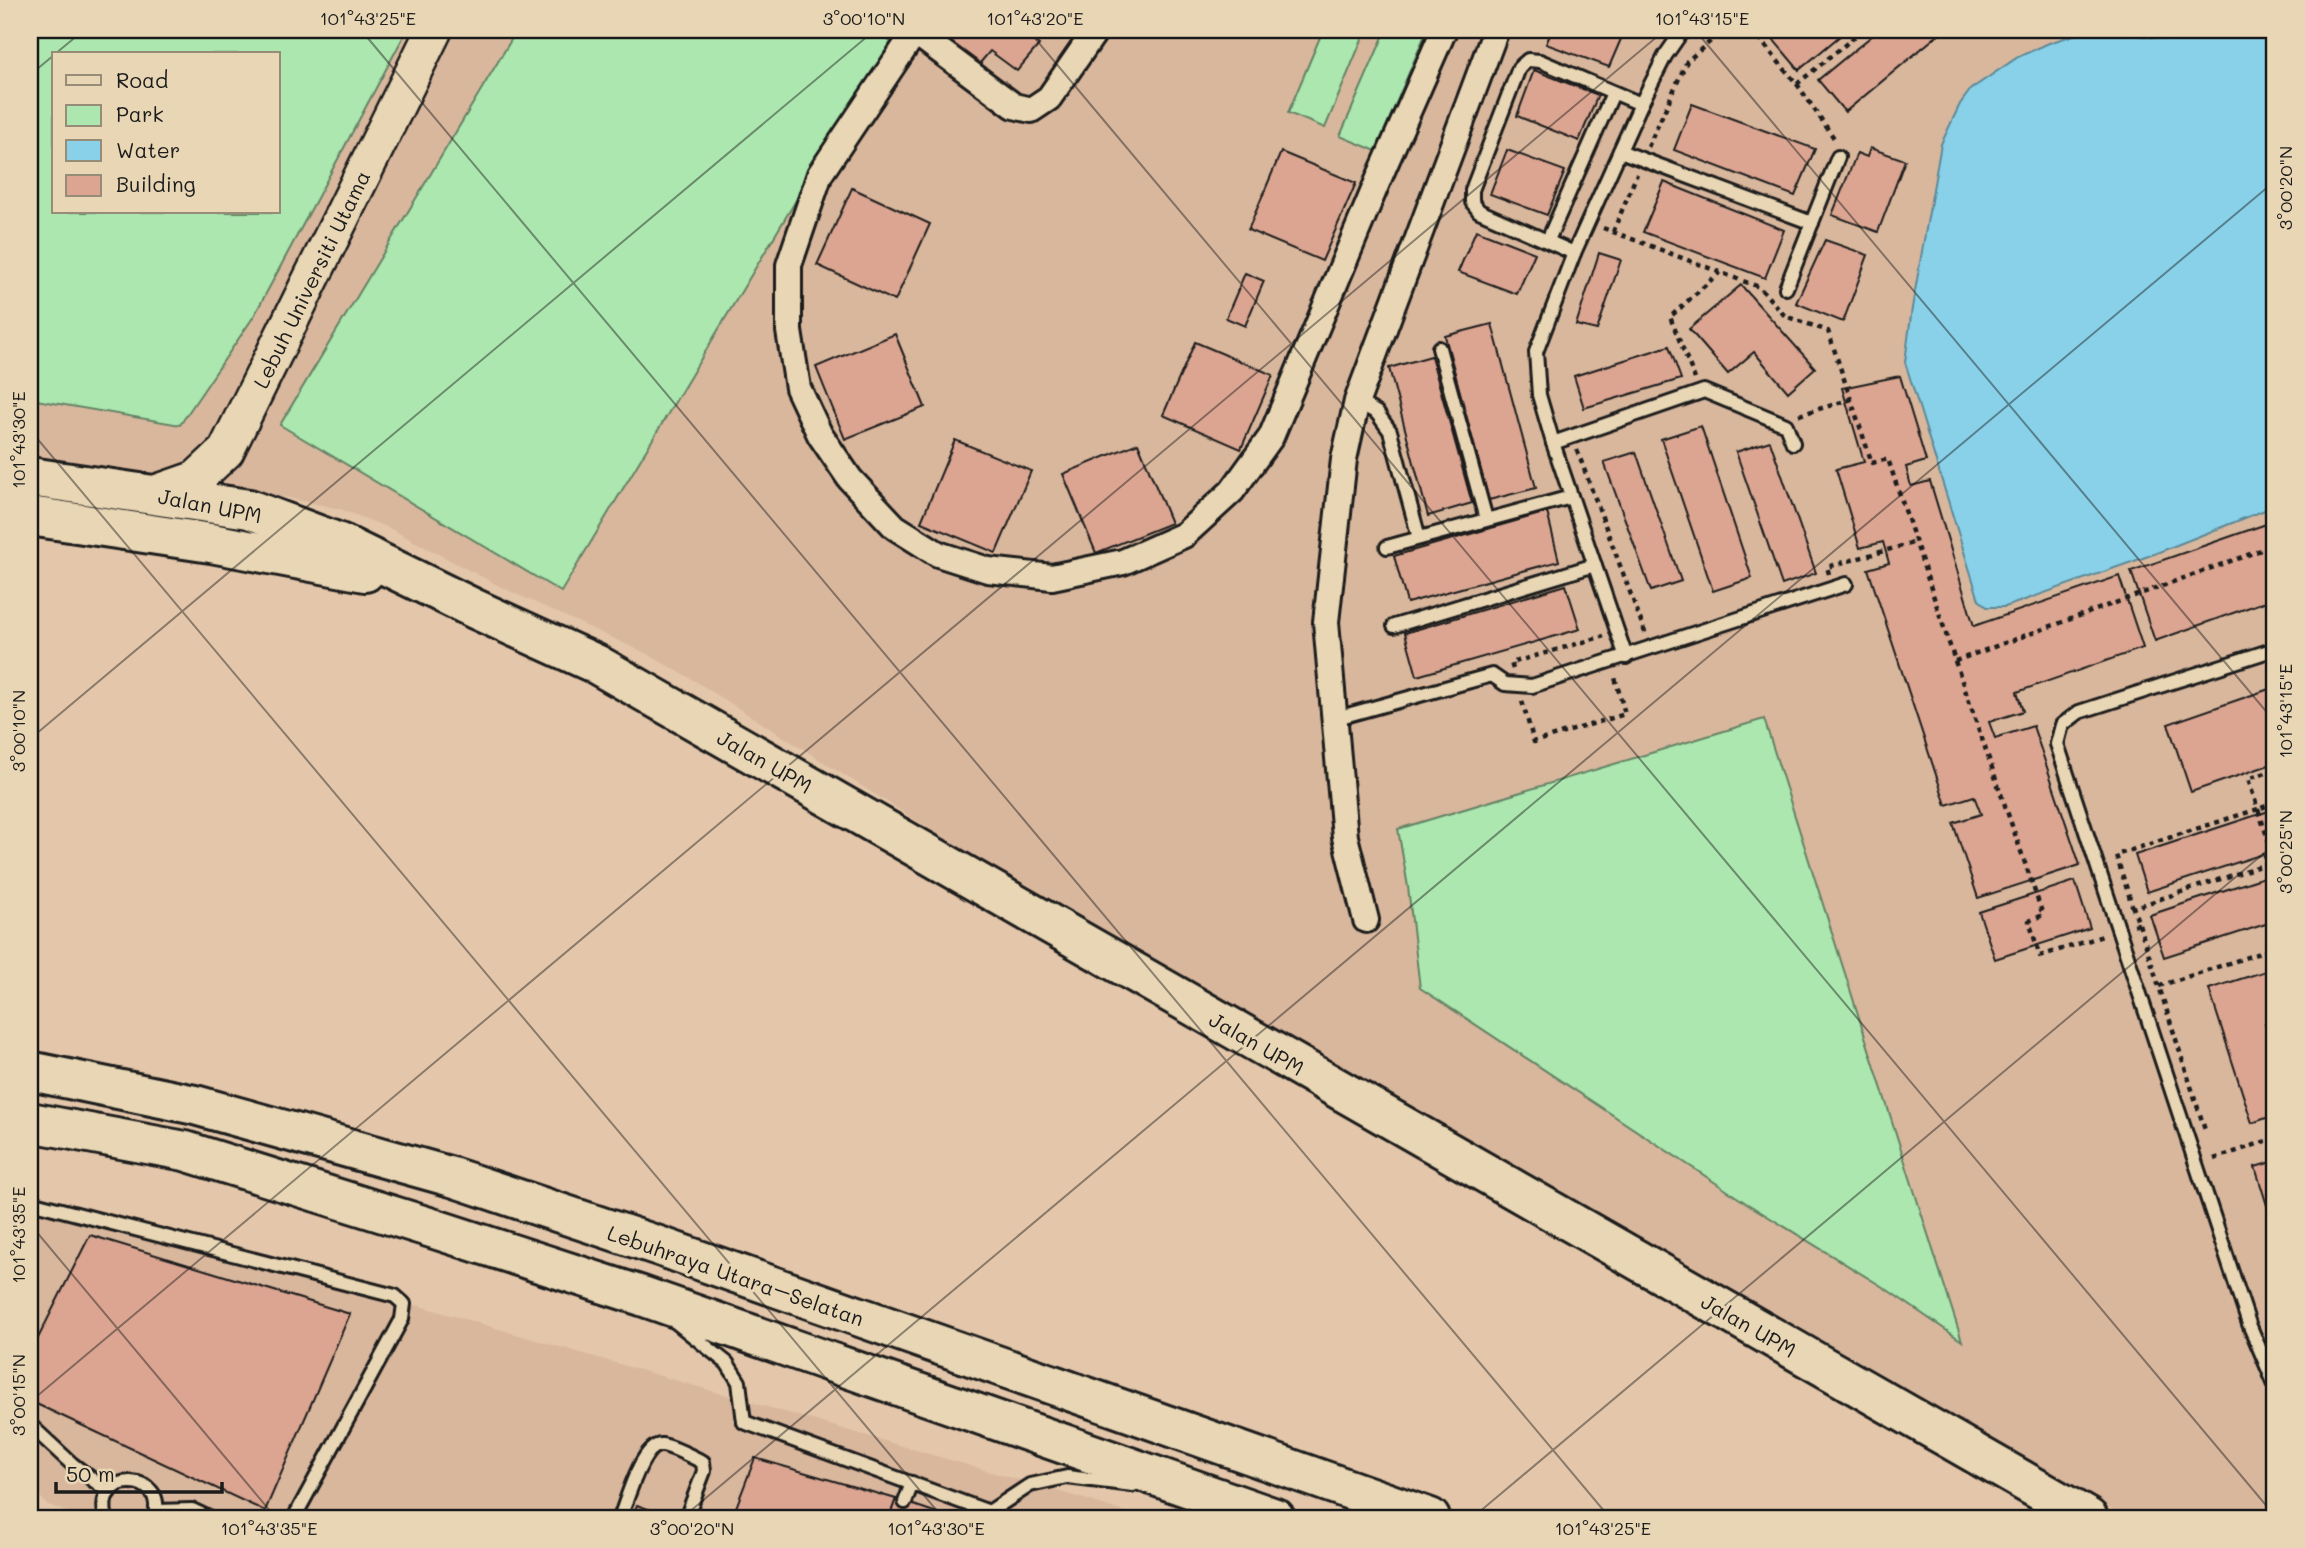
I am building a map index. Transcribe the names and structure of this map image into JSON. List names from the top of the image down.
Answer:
{
  "streets": {
    "main road": ["Lebuh Universiti Utama", "Jalan UPM", "Lebuhraya Utara–Selatan"]
  },
  "crossings": [
    ["Lebuh Universiti Utama", "Jalan UPM"]
  ],
  "legend": [
    "Road",
    "Park",
    "Water",
    "Building"
  ],
  "scale_bar": "50 m",
  "coordinates": [
    "101°43'25\"E",
    "3°00'10\"N",
    "101°43'20\"E",
    "101°43'15\"E",
    "3°00'20\"N",
    "101°43'30\"E",
    "3°00'25\"N",
    "101°43'35\"E",
    "3°00'15\"N"
  ]
}
